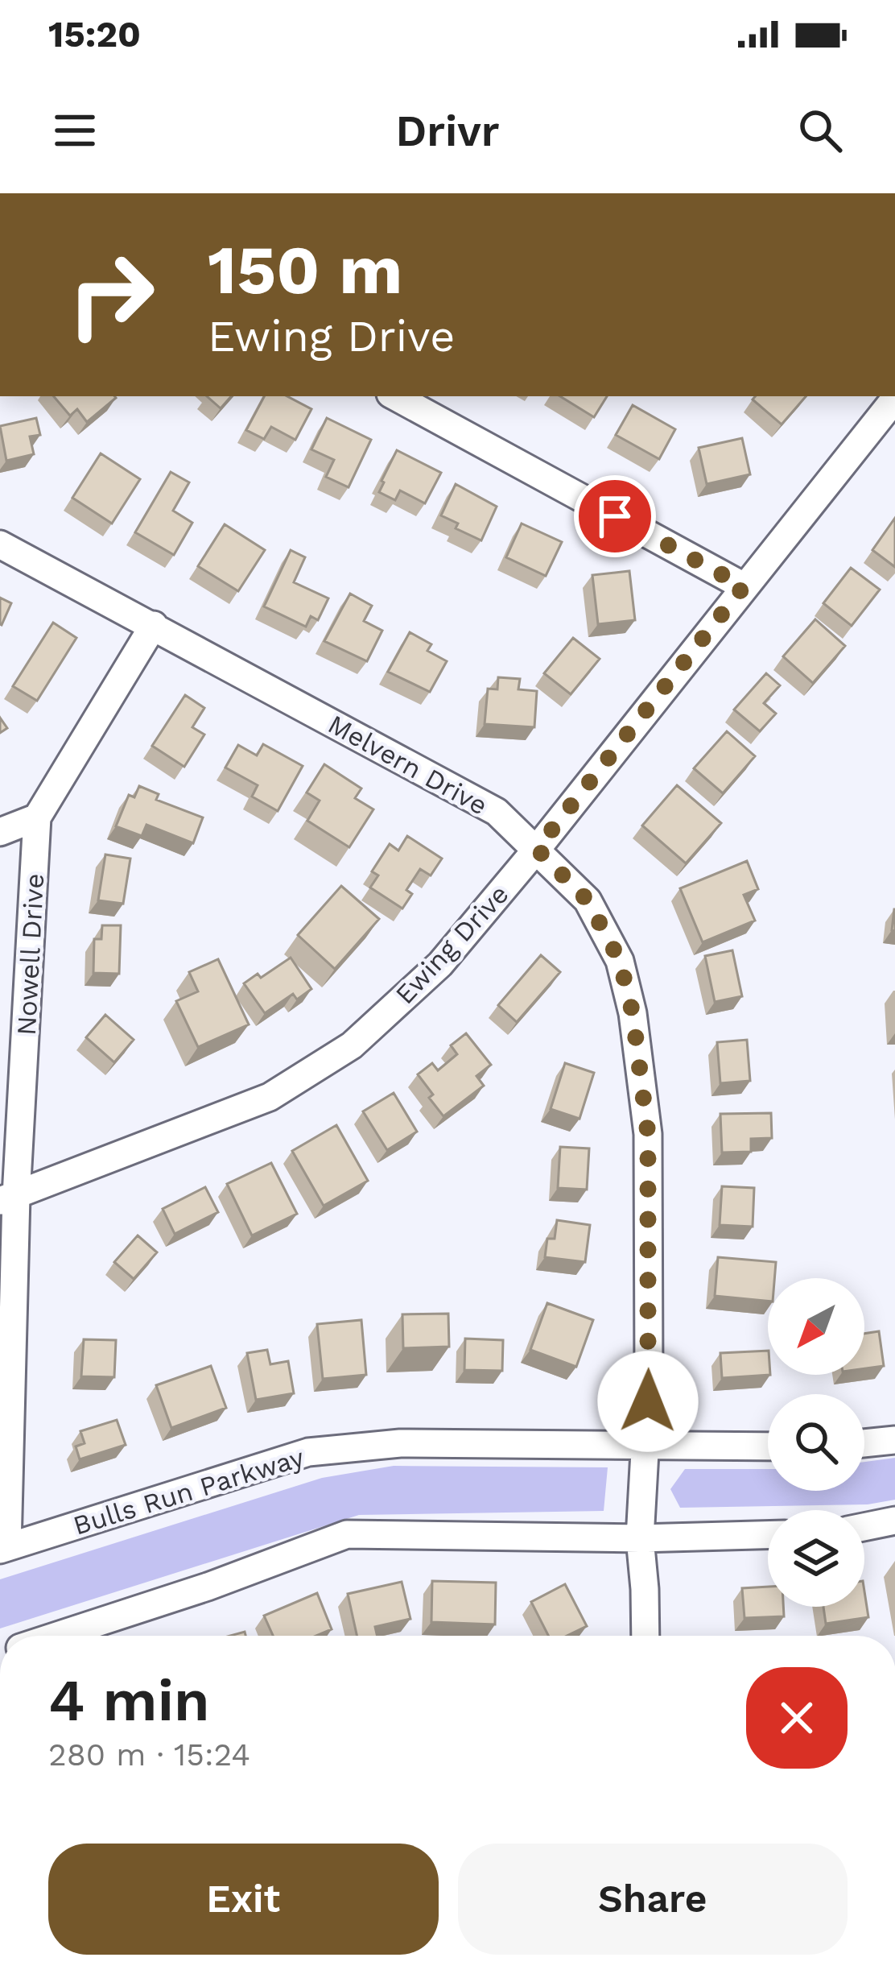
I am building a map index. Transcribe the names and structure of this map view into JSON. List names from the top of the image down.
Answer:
{
  "streets": {
    "street": [
      "Melvern Drive",
      "Ewing Drive",
      "Nowell Drive",
      "Bulls Run Parkway"
    ]
  },
  "crossings": [
    ["Melvern Drive", "Ewing Drive"],
    ["Melvern Drive", "Nowell Drive"],
    ["Melvern Drive", "Bulls Run Parkway"],
    ["Ewing Drive", "Nowell Drive"],
    ["Nowell Drive", "Bulls Run Parkway"]
  ],
  "north": "bottom left",
  "page": {
    "status": "15:20",
    "header": "Drivr",
    "turn": ["150 m", "Ewing Drive"],
    "heading": ["4 min", "280 m · 15:24"],
    "buttons": ["Exit", "Share"]
  }
}
